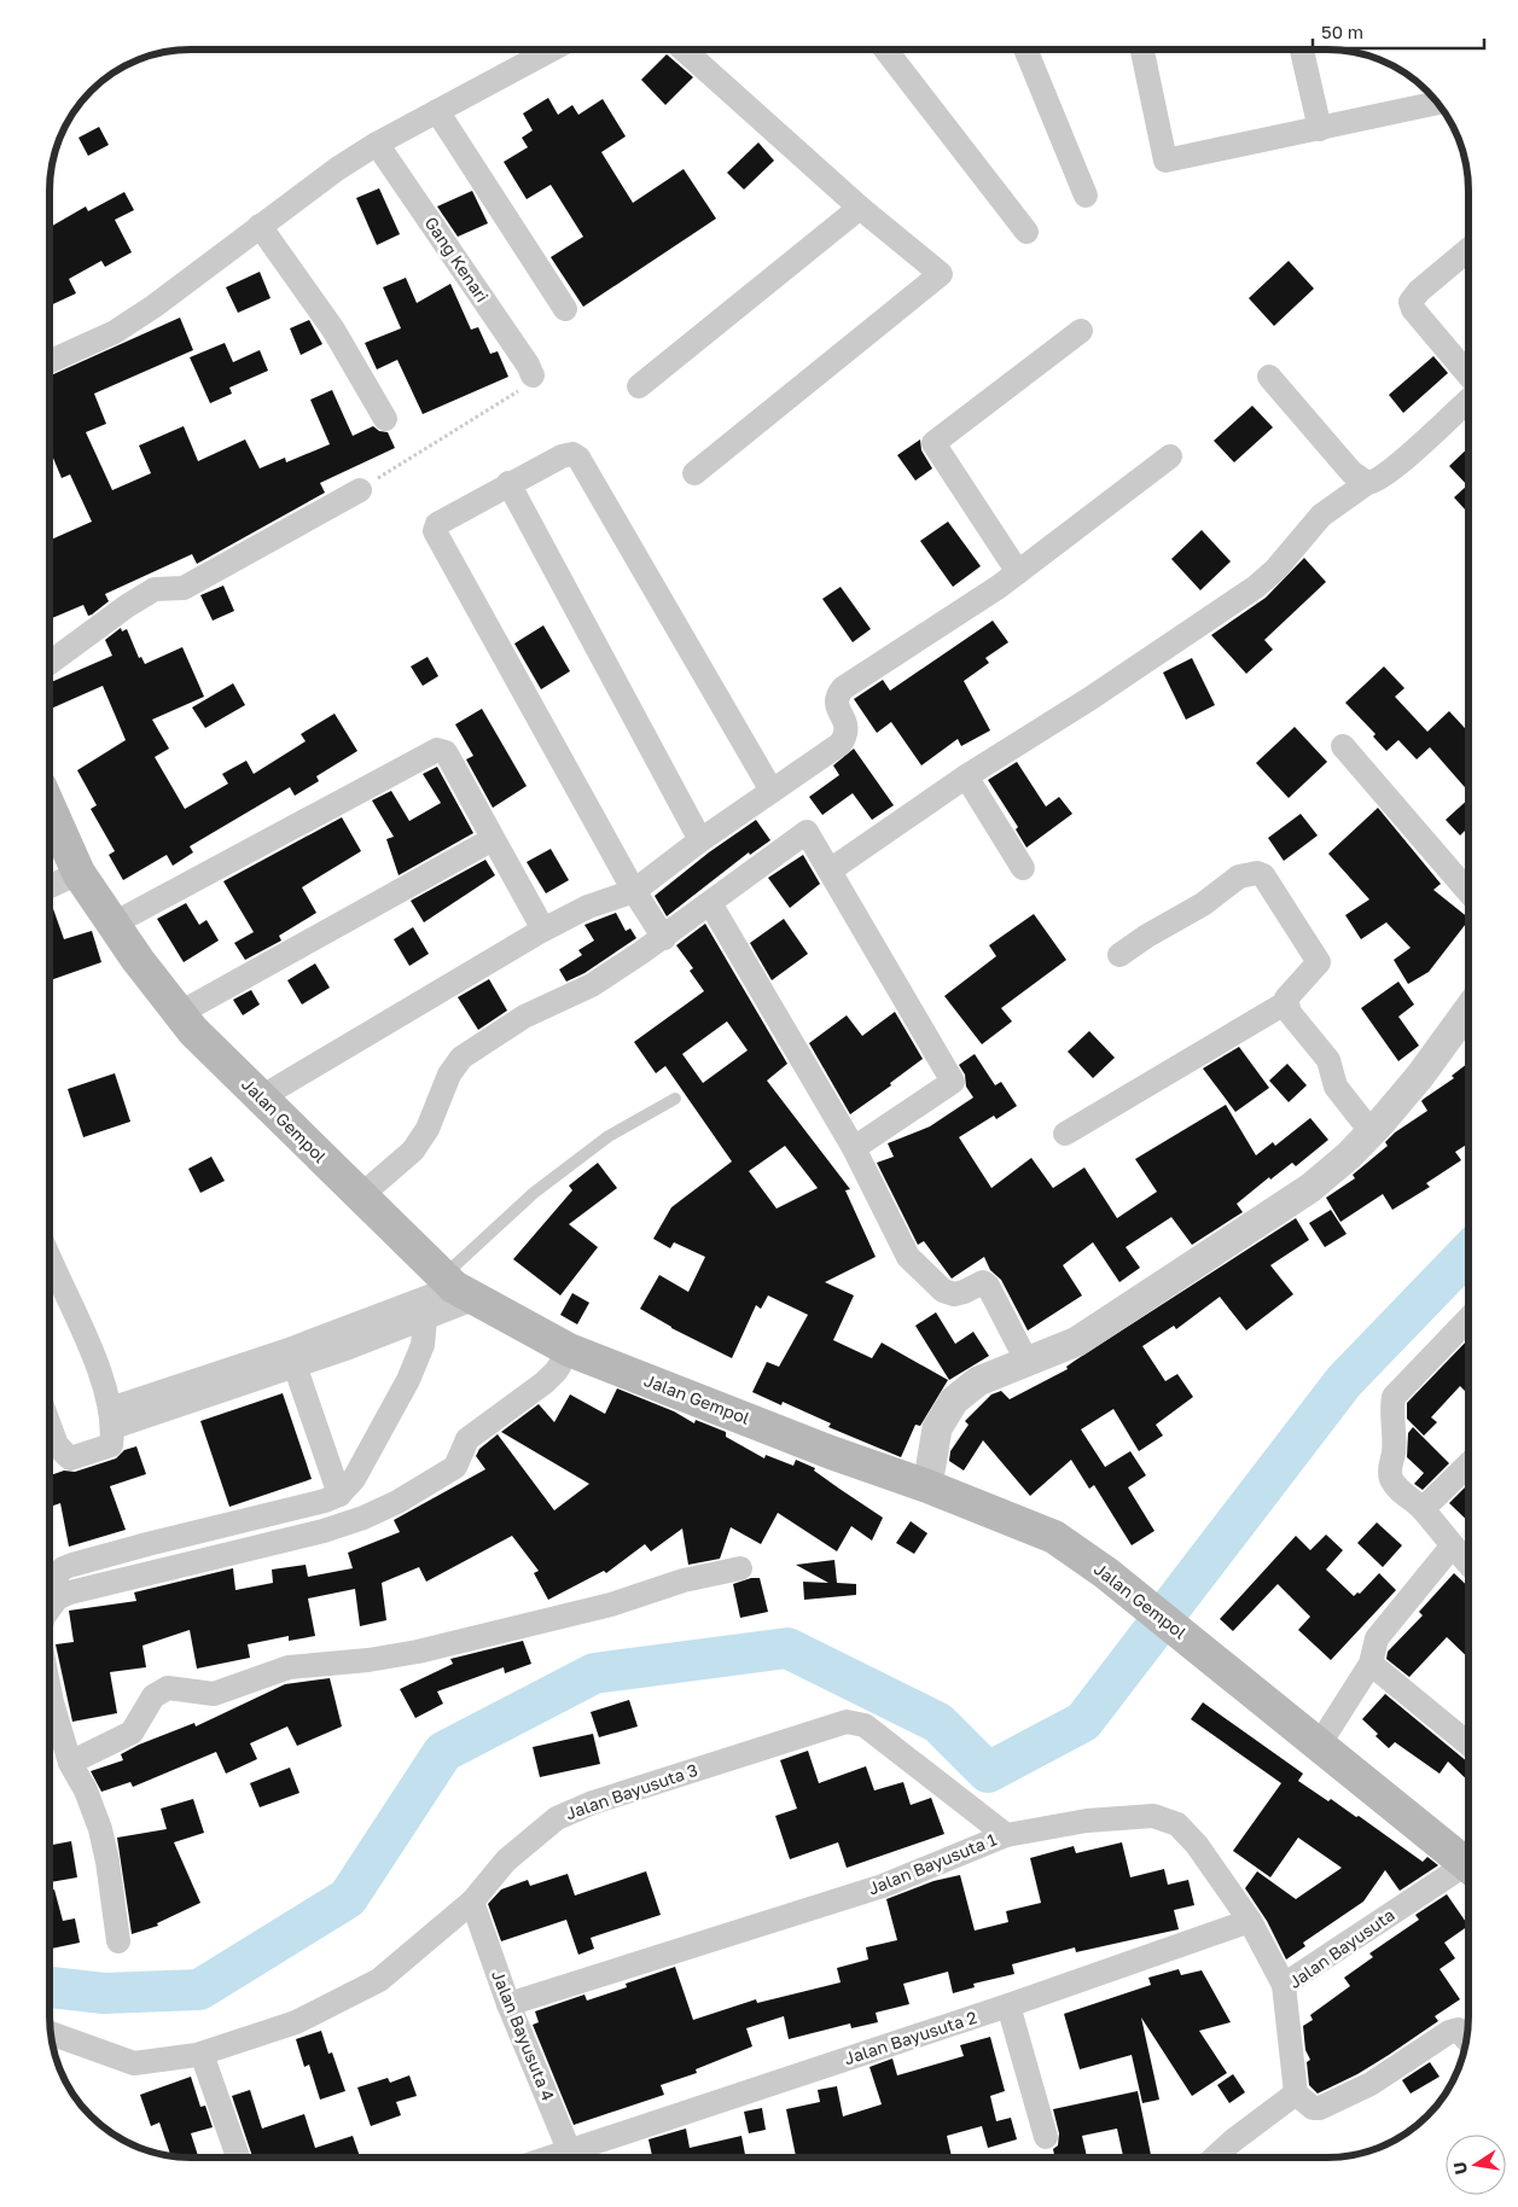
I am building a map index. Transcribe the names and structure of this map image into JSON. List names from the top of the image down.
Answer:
{
  "streets": {
    "main road": ["Jalan Gempol"],
    "street": [
      "Gang Kenari",
      "Jalan Bayusuta 3",
      "Jalan Bayusuta 1",
      "Jalan Bayusuta",
      "Jalan Bayusuta 4",
      "Jalan Bayusuta 2"
    ]
  },
  "crossings": [
    ["Jalan Bayusuta 3", "Jalan Bayusuta 1"],
    ["Jalan Bayusuta 3", "Jalan Bayusuta 4"],
    ["Jalan Bayusuta 1", "Jalan Bayusuta"],
    ["Jalan Bayusuta 1", "Jalan Bayusuta 4"],
    ["Jalan Bayusuta 1", "Jalan Bayusuta 2"]
  ],
  "scale_bar": "50 m",
  "north": "left"
}
